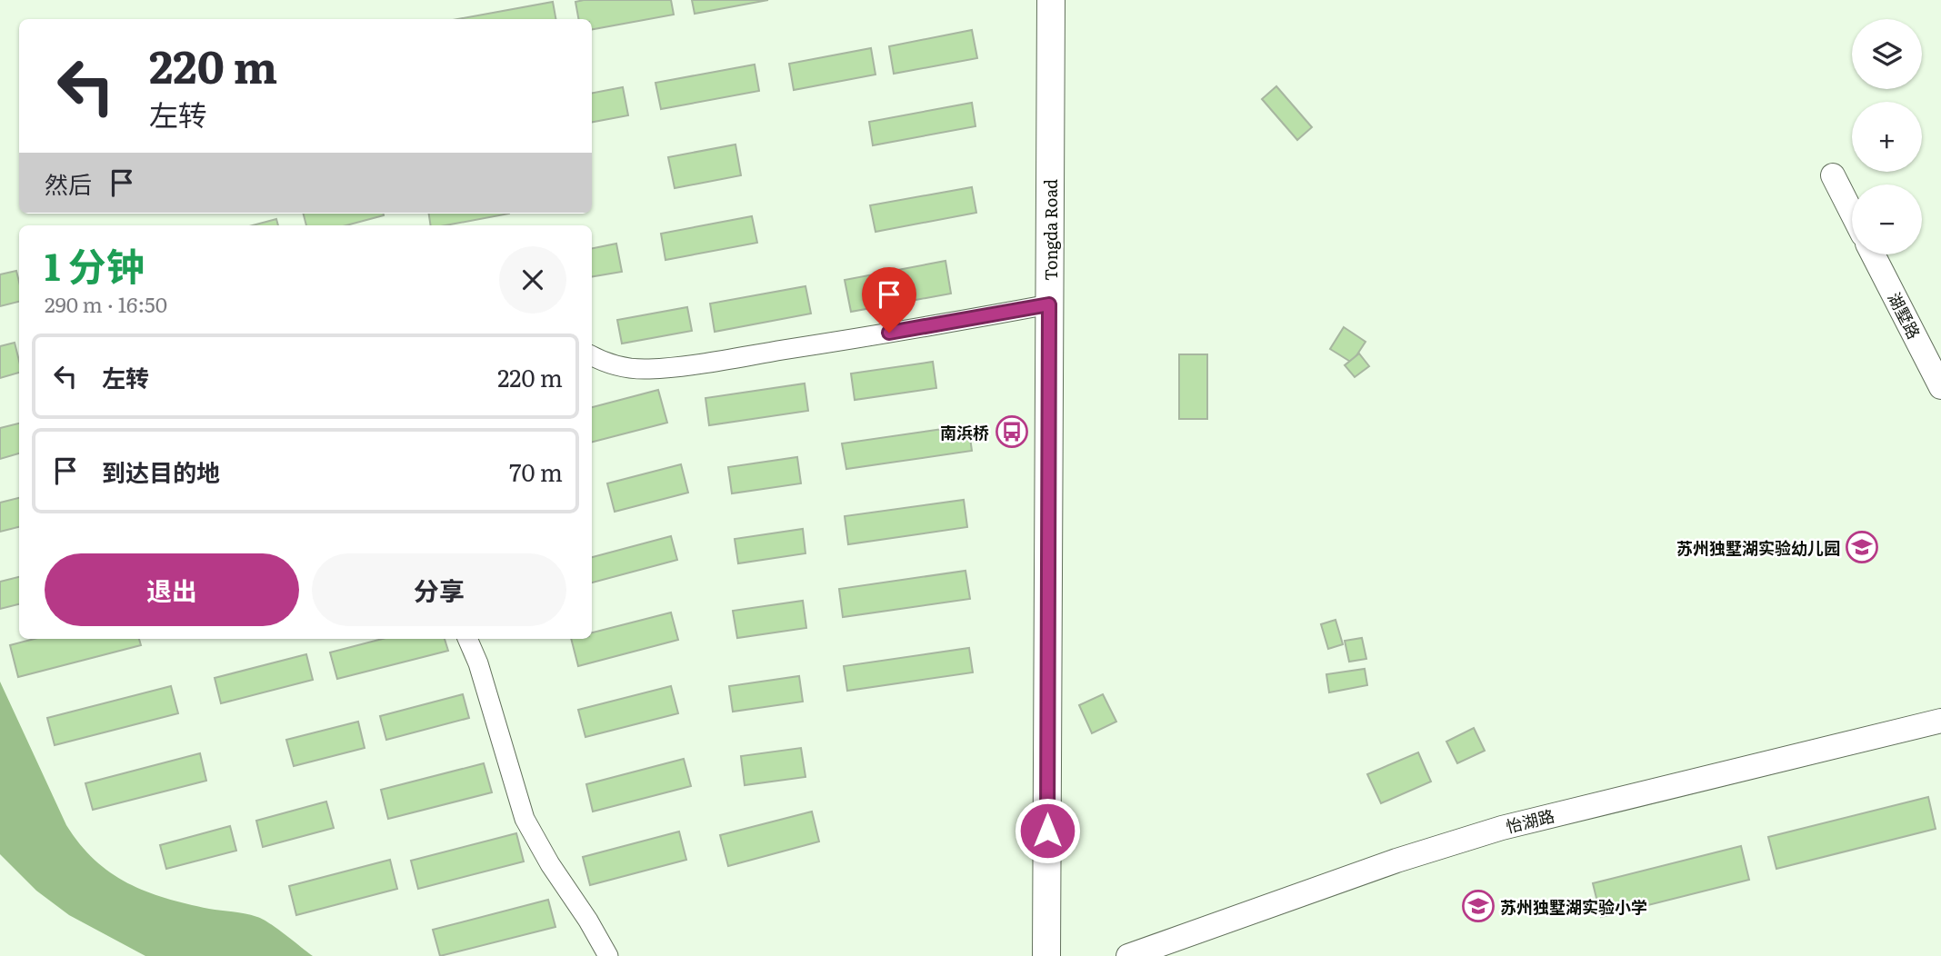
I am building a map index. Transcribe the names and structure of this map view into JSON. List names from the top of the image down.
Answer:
{
  "streets": {
    "main road": ["Tongda Road"],
    "street": ["湖墅路", "怡湖路"]
  },
  "places": {
    "bus stop": ["南浜桥"],
    "school or university": ["苏州独墅湖实验幼儿园", "苏州独墅湖实验小学"]
  },
  "page": {
    "map_buttons": ["+", "−"],
    "turn": ["220 m", "左转"],
    "then": "然后",
    "heading": ["1 分钟", "290 m · 16:50"],
    "list": [
      {
        "name": "左转",
        "value": "220 m"
      },
      {
        "name": "到达目的地",
        "value": "70 m"
      }
    ],
    "buttons": ["退出", "分享"]
  }
}
